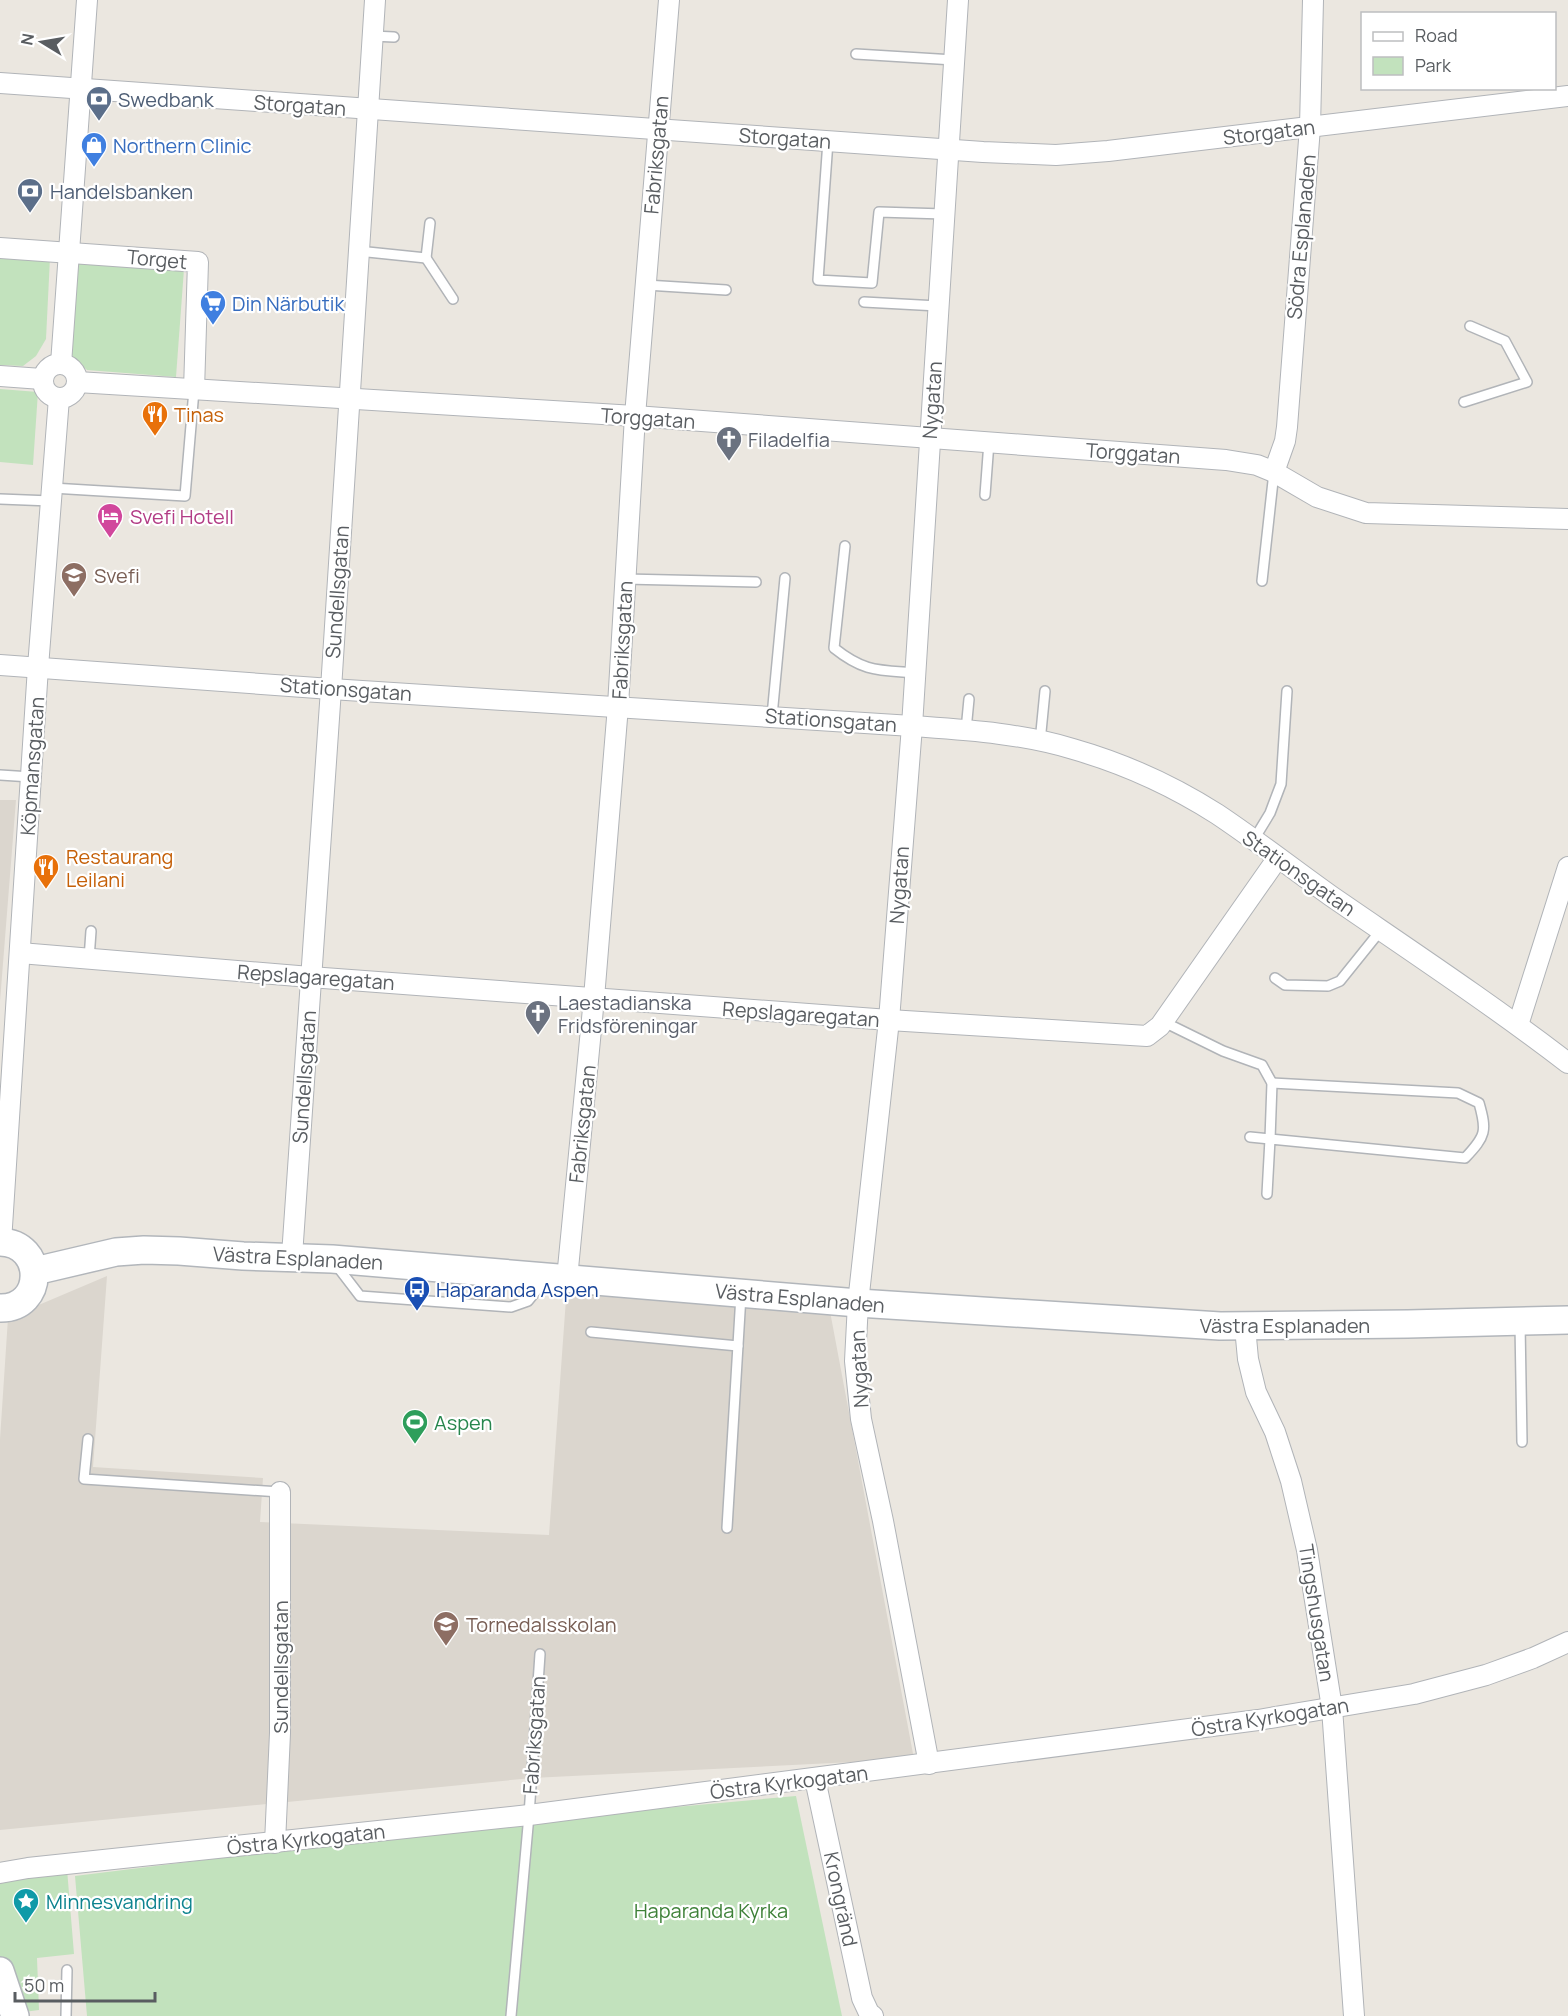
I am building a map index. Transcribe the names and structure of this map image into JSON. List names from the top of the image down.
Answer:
{
  "streets": {
    "street": [
      "Storgatan",
      "Fabriksgatan",
      "Södra Esplanaden",
      "Torget",
      "Nygatan",
      "Torggatan",
      "Sundellsgatan",
      "Stationsgatan",
      "Köpmansgatan",
      "Repslagaregatan",
      "Västra Esplanaden",
      "Tingshusgatan",
      "Östra Kyrkogatan",
      "Krongränd"
    ]
  },
  "crossings": [
    ["Storgatan", "Fabriksgatan"],
    ["Storgatan", "Södra Esplanaden"],
    ["Storgatan", "Nygatan"],
    ["Storgatan", "Sundellsgatan"],
    ["Fabriksgatan", "Torggatan"],
    ["Fabriksgatan", "Stationsgatan"],
    ["Fabriksgatan", "Repslagaregatan"],
    ["Fabriksgatan", "Västra Esplanaden"],
    ["Fabriksgatan", "Östra Kyrkogatan"],
    ["Södra Esplanaden", "Torggatan"],
    ["Torget", "Torggatan"],
    ["Torget", "Köpmansgatan"],
    ["Nygatan", "Torggatan"],
    ["Nygatan", "Stationsgatan"],
    ["Nygatan", "Repslagaregatan"],
    ["Nygatan", "Västra Esplanaden"],
    ["Nygatan", "Östra Kyrkogatan"],
    ["Torggatan", "Sundellsgatan"],
    ["Torggatan", "Köpmansgatan"],
    ["Sundellsgatan", "Stationsgatan"],
    ["Sundellsgatan", "Repslagaregatan"],
    ["Sundellsgatan", "Västra Esplanaden"],
    ["Sundellsgatan", "Östra Kyrkogatan"],
    ["Stationsgatan", "Köpmansgatan"],
    ["Stationsgatan", "Repslagaregatan"],
    ["Köpmansgatan", "Repslagaregatan"],
    ["Västra Esplanaden", "Tingshusgatan"],
    ["Tingshusgatan", "Östra Kyrkogatan"],
    ["Östra Kyrkogatan", "Krongränd"]
  ],
  "parks": ["Haparanda Kyrka"],
  "places": {
    "bank": ["Swedbank", "Handelsbanken"],
    "shop": ["Northern Clinic"],
    "supermarket": ["Din Närbutik"],
    "restaurant": ["Tinas", "Restaurang Leilani"],
    "church": ["Filadelfia", "Laestadianska Fridsföreningar"],
    "hotel": ["Svefi Hotell"],
    "school or university": ["Svefi", "Tornedalsskolan"],
    "bus stop": ["Haparanda Aspen"],
    "sports": ["Aspen"],
    "place": ["Minnesvandring"]
  },
  "legend": ["Road", "Park"],
  "scale_bar": "50 m",
  "north": "left"
}
